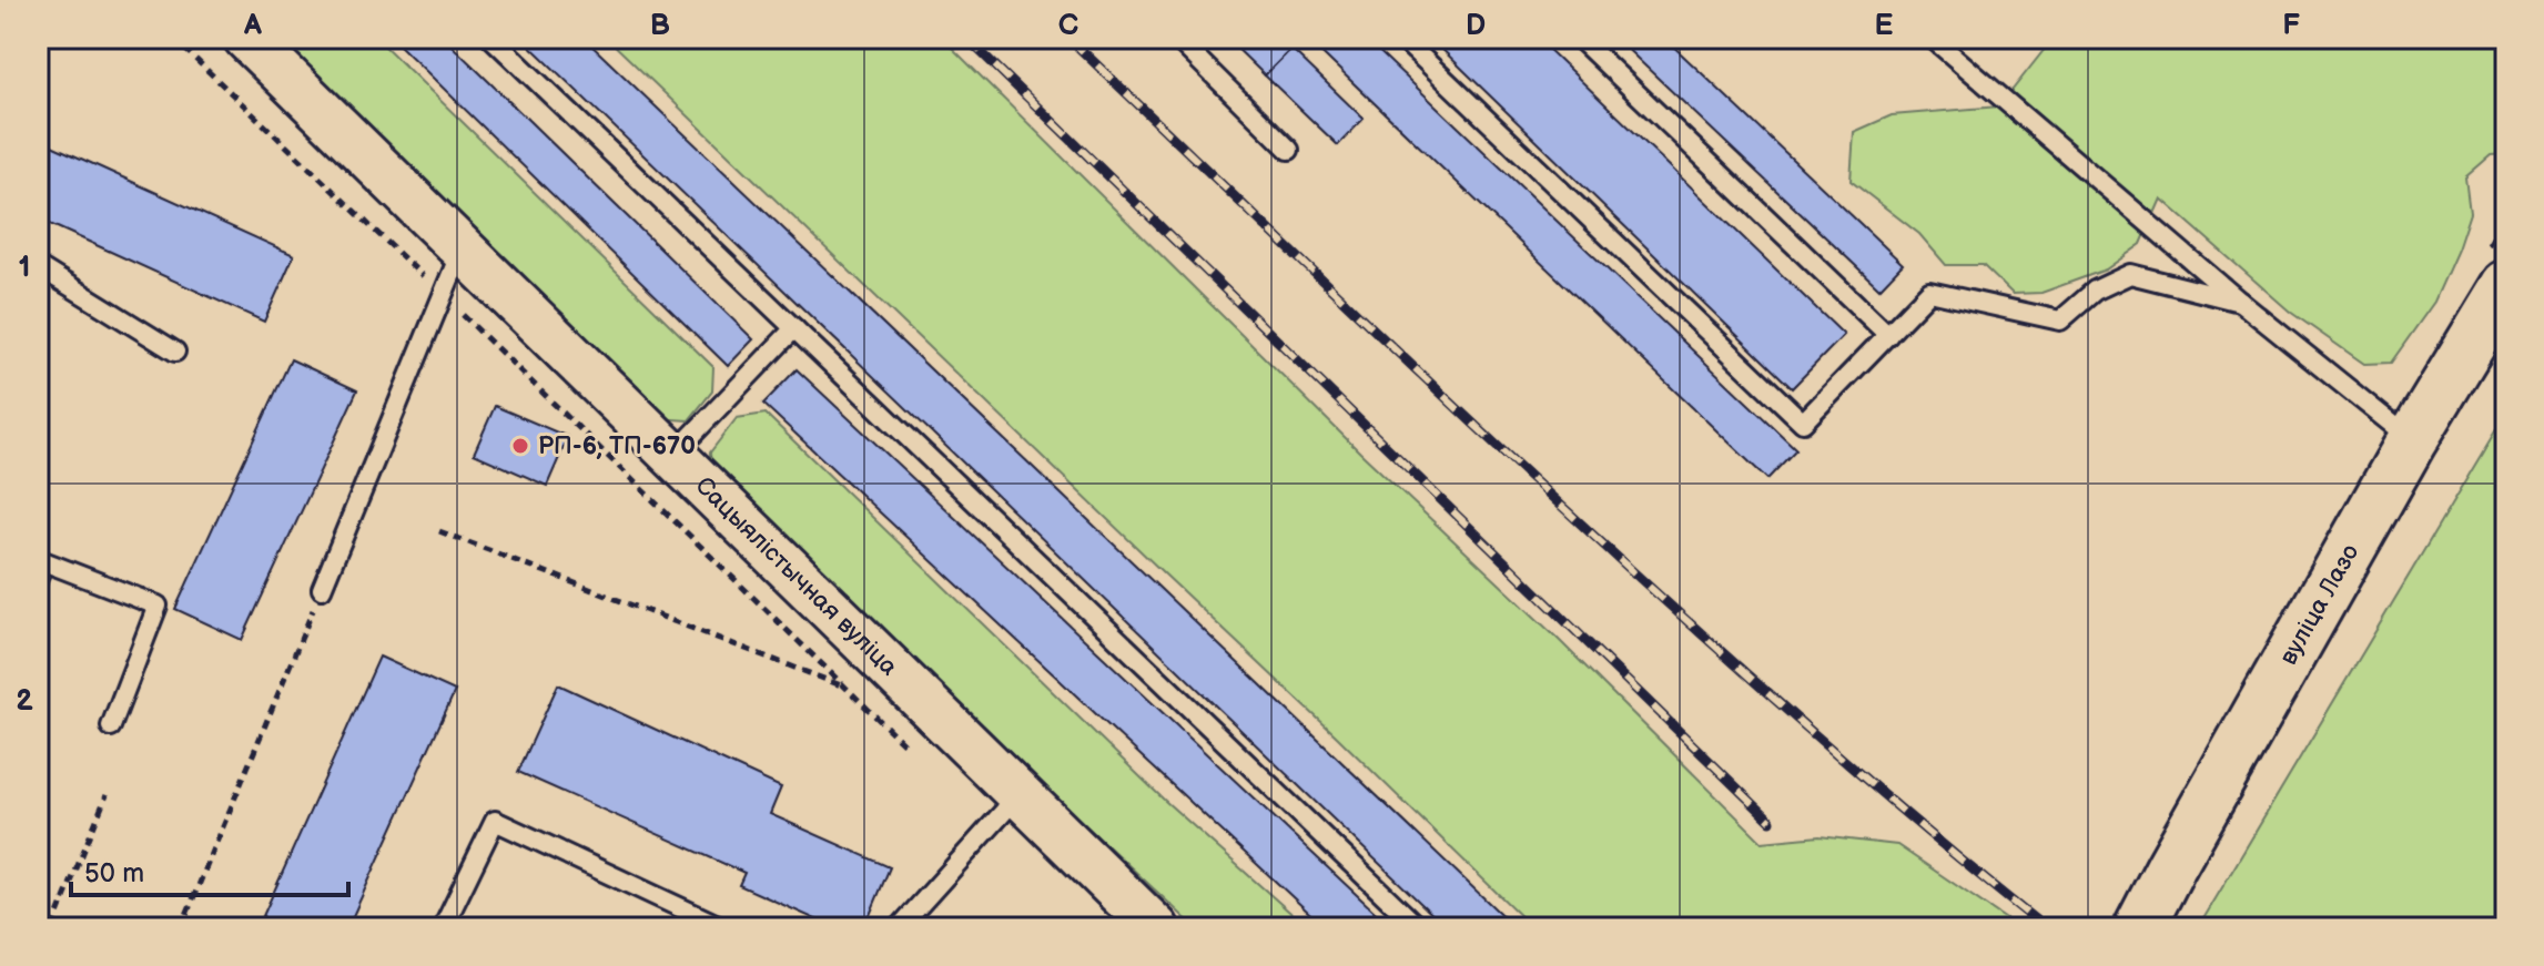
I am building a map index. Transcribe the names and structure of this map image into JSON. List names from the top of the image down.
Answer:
{
  "streets": {
    "main road": ["вуліца Лазо"],
    "street": ["Сацыялістычная вуліца"]
  },
  "places": ["РП-6, ТП-670"],
  "scale_bar": "50 m",
  "grid": {
    "columns": [
      "A",
      "B",
      "C",
      "D",
      "E",
      "F"
    ],
    "rows": ["1", "2"]
  }
}
